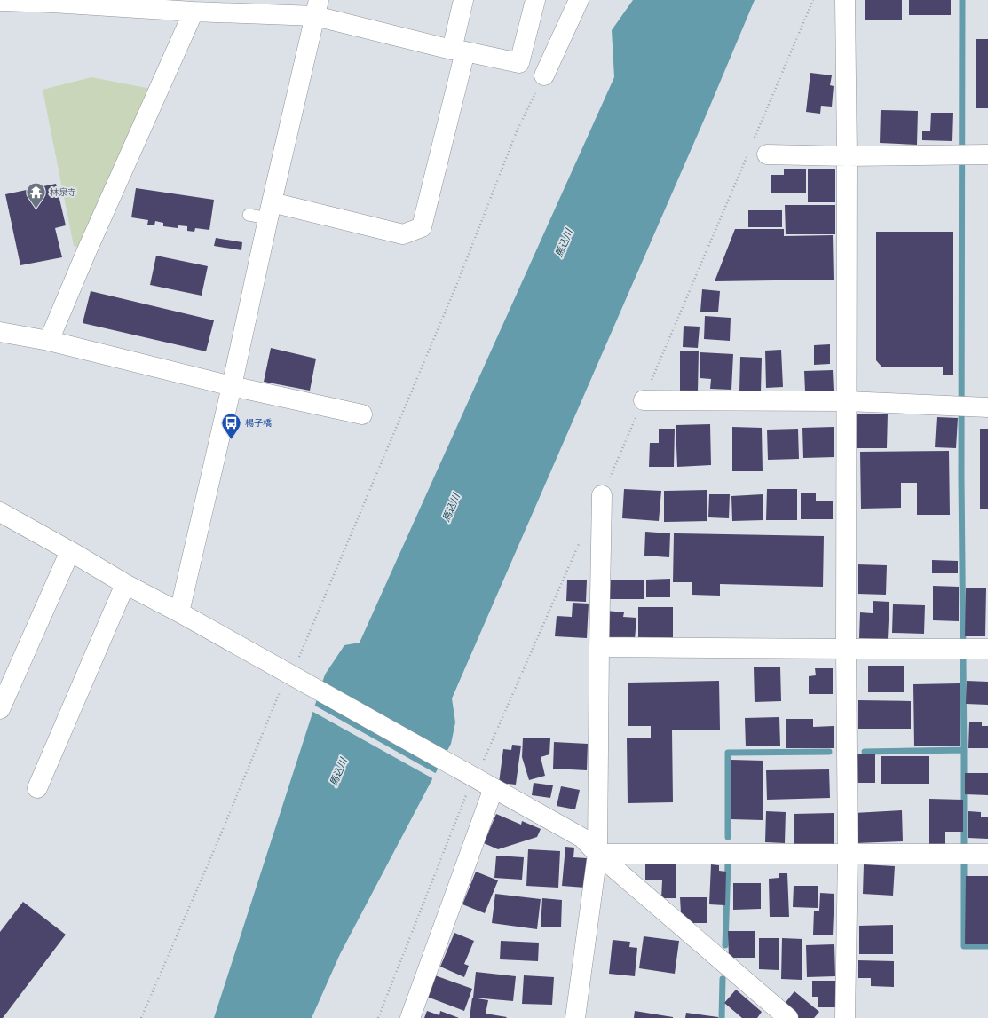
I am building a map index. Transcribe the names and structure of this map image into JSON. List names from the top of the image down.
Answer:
{
  "water": ["馬込川"],
  "places": {
    "temple": ["林泉寺"],
    "bus stop": ["楊子橋"]
  }
}
